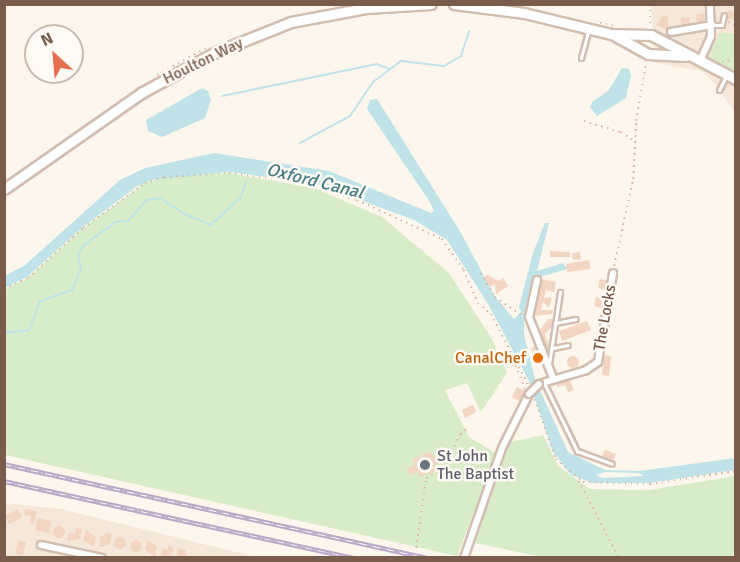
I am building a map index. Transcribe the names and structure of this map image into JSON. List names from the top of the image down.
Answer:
{
  "streets": {
    "street": ["Houlton Way", "The Locks"]
  },
  "water": ["Oxford Canal"],
  "places": ["CanalChef", "St John The Baptist"],
  "north": "top left"
}
